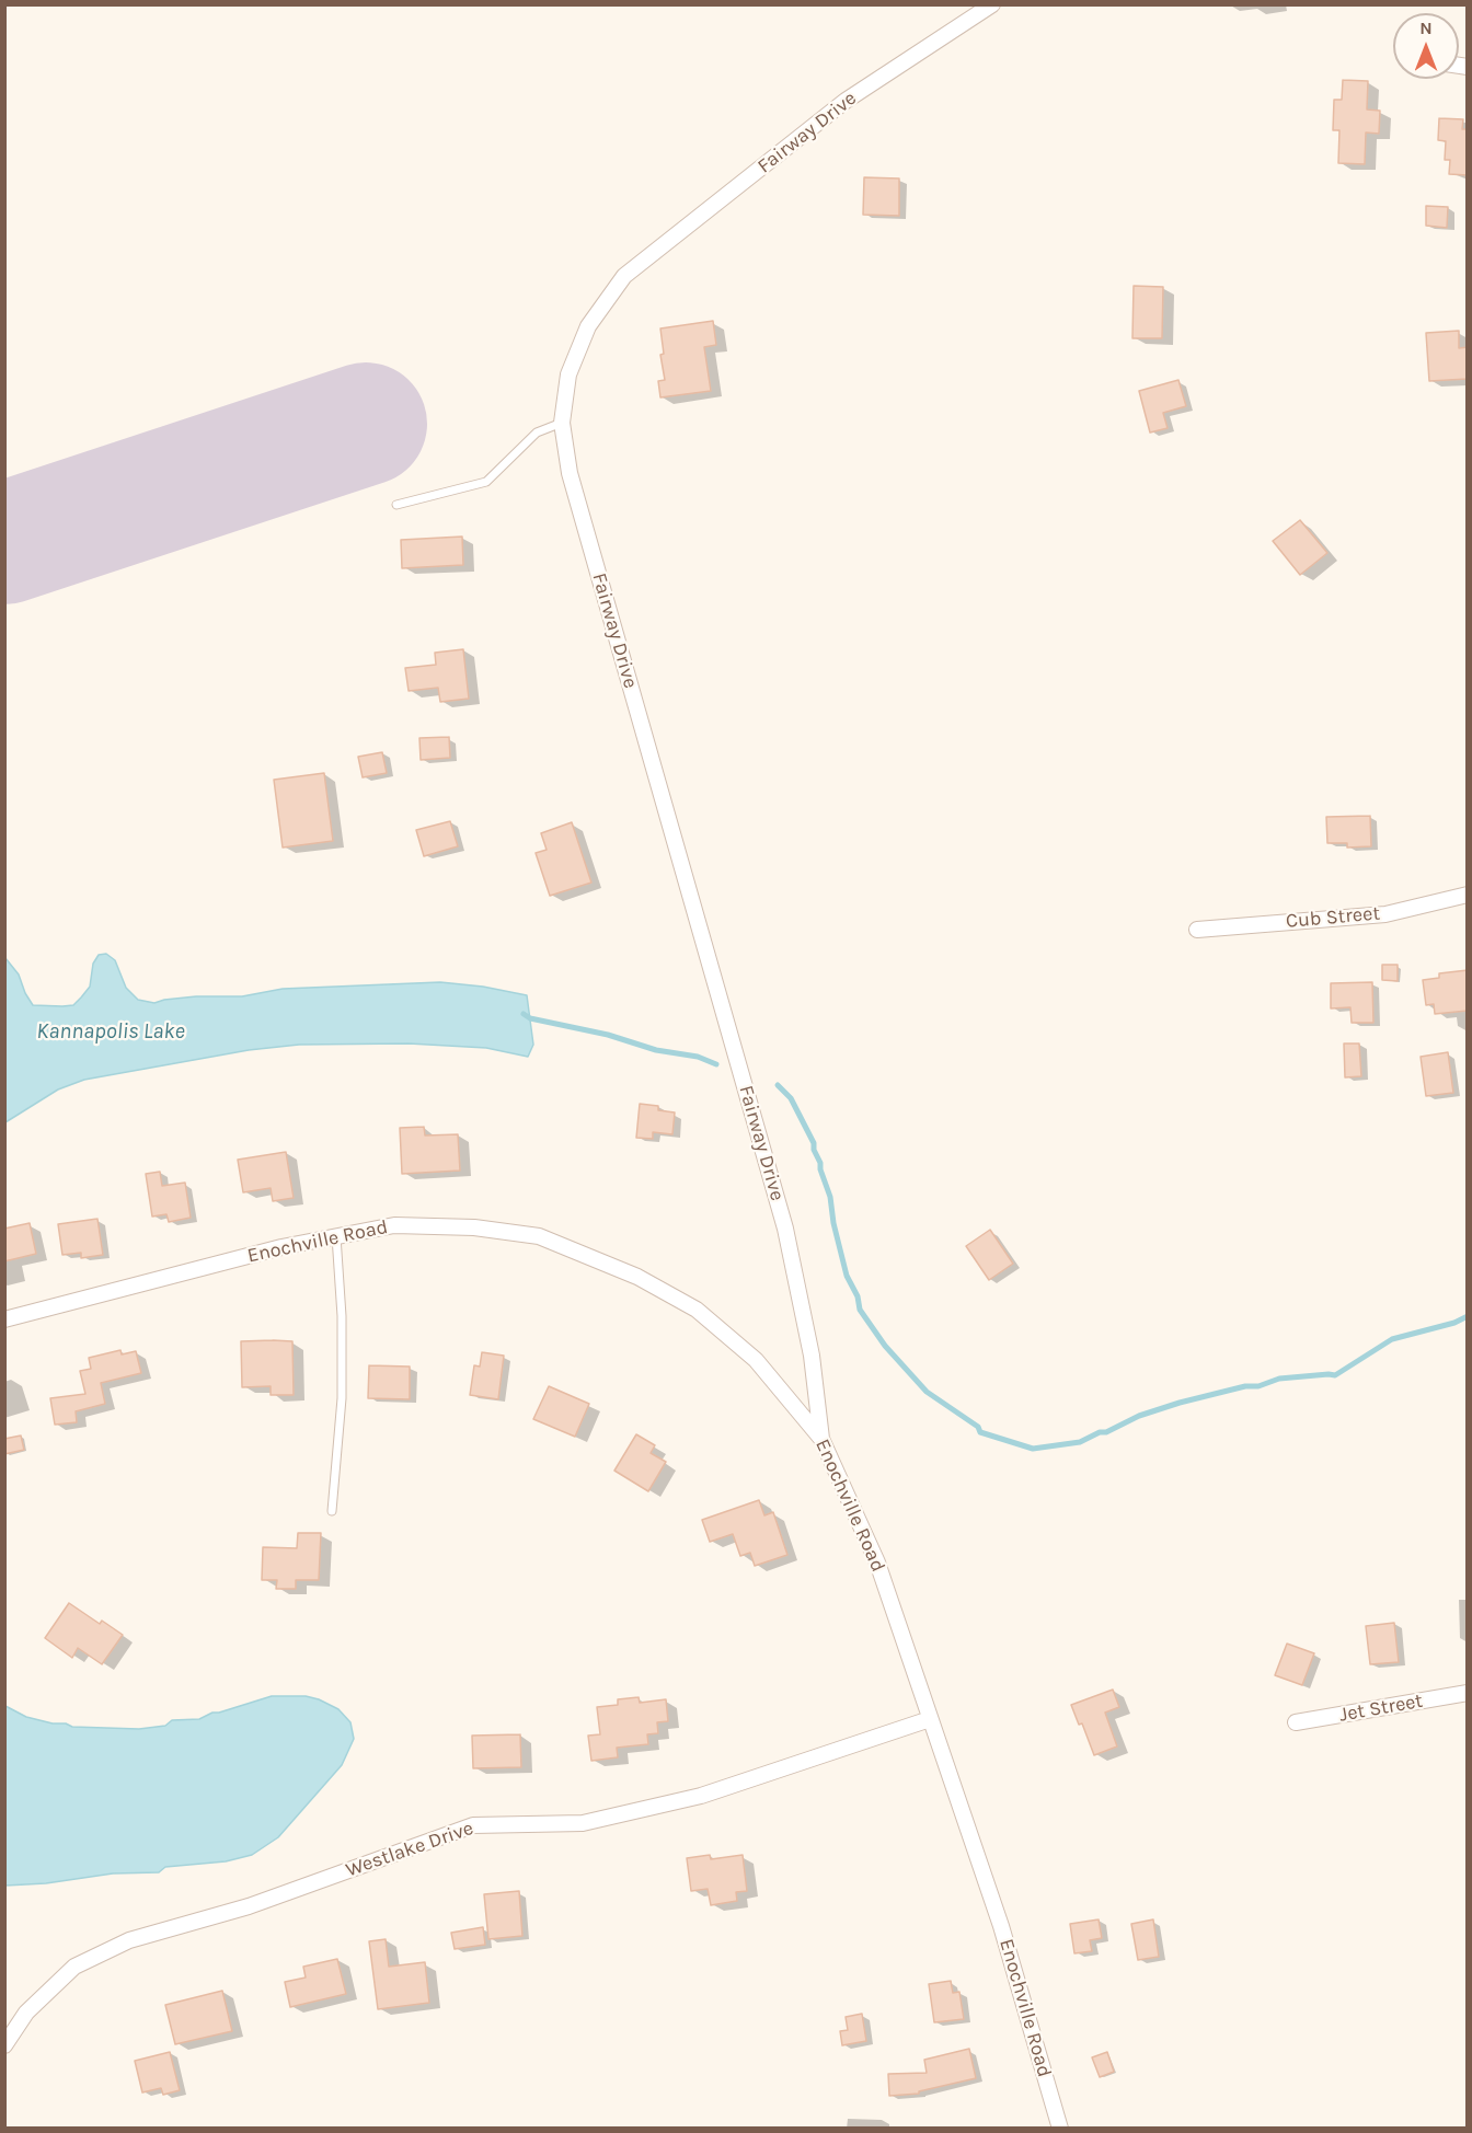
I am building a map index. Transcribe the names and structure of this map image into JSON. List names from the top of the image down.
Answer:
{
  "streets": {
    "street": [
      "Fairway Drive",
      "Cub Street",
      "Enochville Road",
      "Jet Street",
      "Westlake Drive"
    ]
  },
  "crossings": [
    ["Fairway Drive", "Enochville Road"],
    ["Enochville Road", "Westlake Drive"]
  ],
  "water": ["Kannapolis Lake"],
  "north": "top"
}
